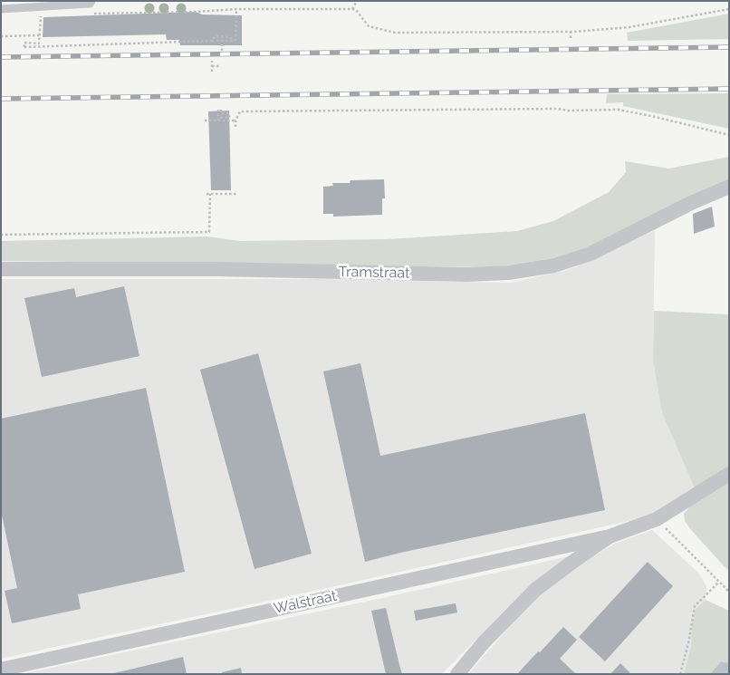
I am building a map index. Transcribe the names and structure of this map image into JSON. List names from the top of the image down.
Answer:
{
  "streets": {
    "street": ["Tramstraat", "Walstraat"]
  }
}
